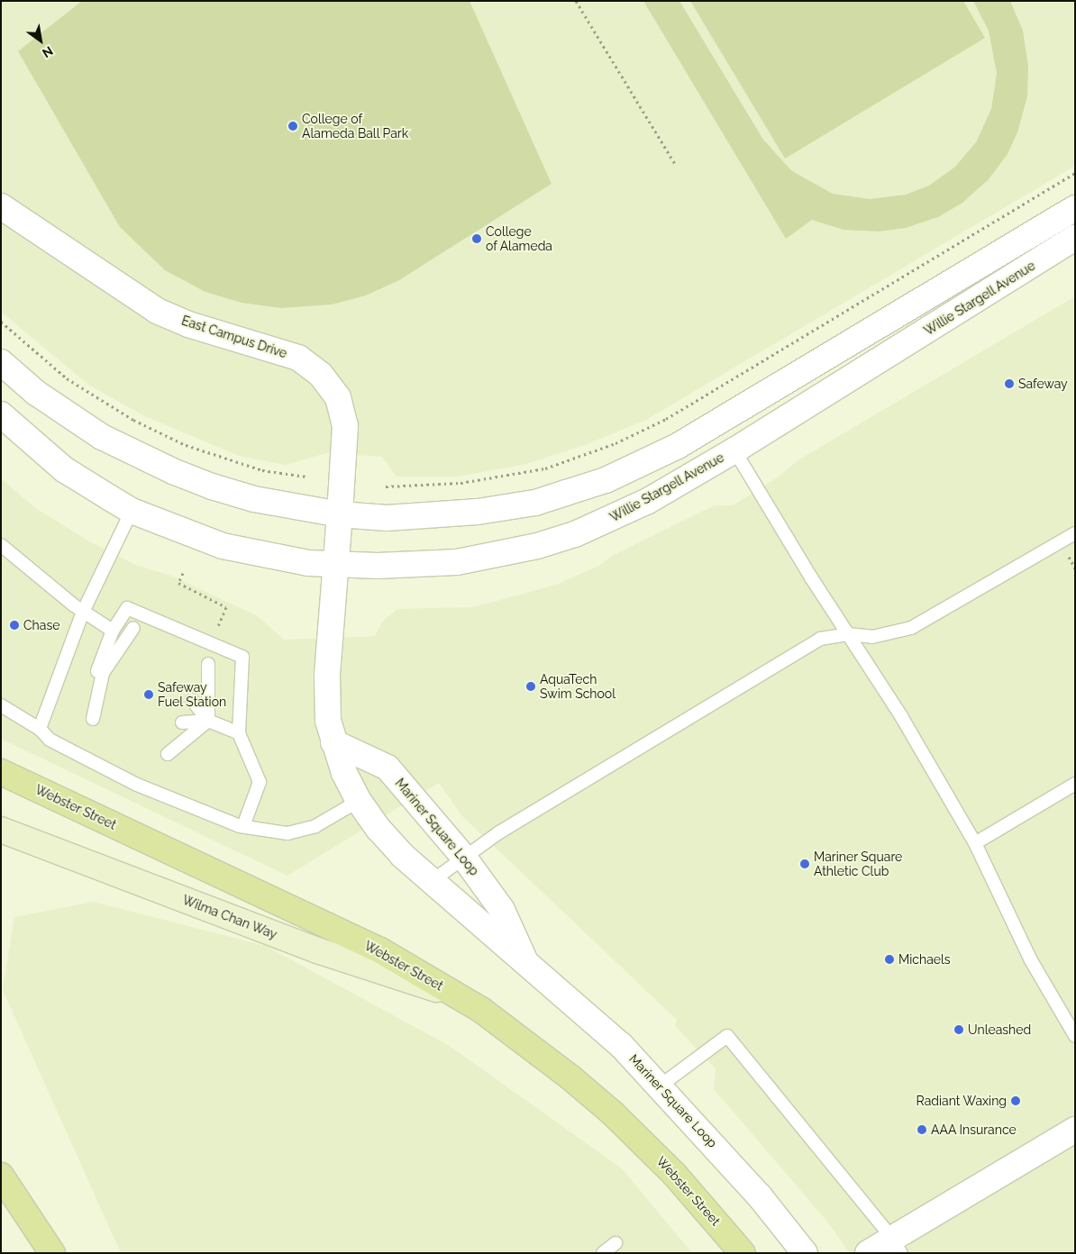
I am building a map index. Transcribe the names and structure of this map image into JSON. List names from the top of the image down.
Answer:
{
  "streets": {
    "main road": ["Webster Street", "Wilma Chan Way"],
    "street": ["Willie Stargell Avenue", "East Campus Drive", "Mariner Square Loop"]
  },
  "crossings": [
    ["Willie Stargell Avenue", "Mariner Square Loop"],
    ["East Campus Drive", "Mariner Square Loop"],
    ["Webster Street", "Wilma Chan Way"]
  ],
  "places": [
    "College of Alameda Ball Park",
    "College of Alameda",
    "Safeway",
    "Chase",
    "AquaTech Swim School",
    "Safeway Fuel Station",
    "Mariner Square Athletic Club",
    "Michaels",
    "Unleashed",
    "Radiant Waxing",
    "AAA Insurance"
  ],
  "north": "bottom right"
}
